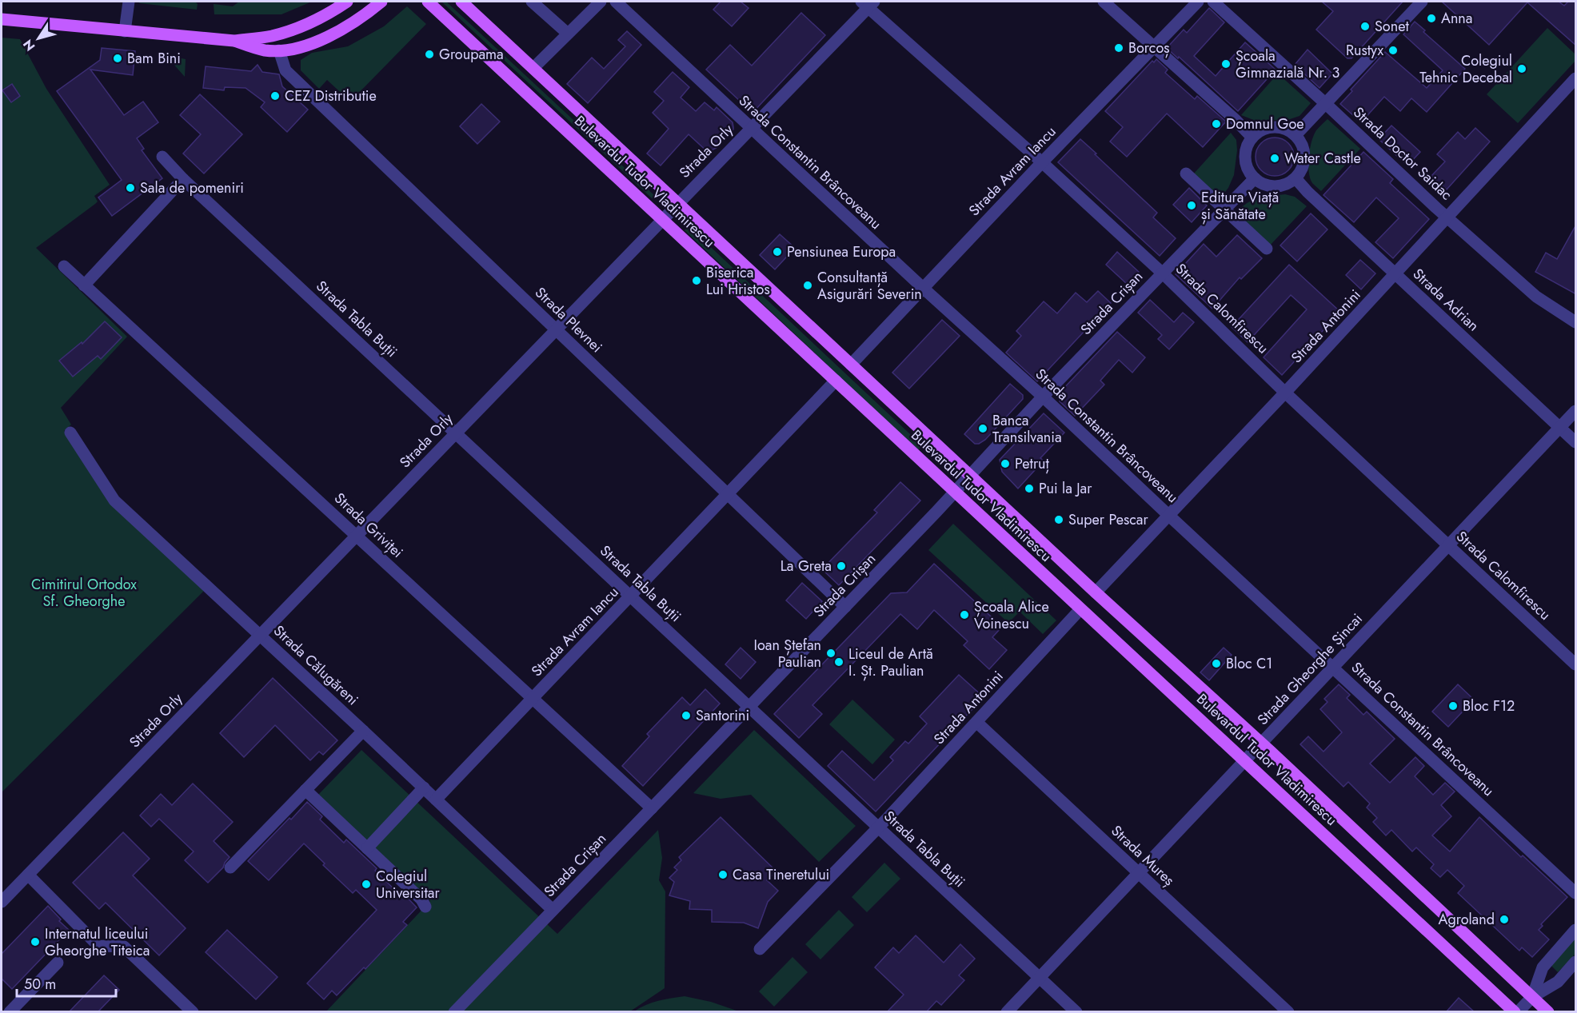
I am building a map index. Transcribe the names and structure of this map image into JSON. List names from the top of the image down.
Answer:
{
  "streets": {
    "main road": ["Bulevardul Tudor Vladimirescu"],
    "street": [
      "Strada Orly",
      "Strada Doctor Saidac",
      "Strada Constantin Brâncoveanu",
      "Strada Avram Iancu",
      "Strada Adrian",
      "Strada Crișan",
      "Strada Calomfirescu",
      "Strada Tabla Buții",
      "Strada Plevnei",
      "Strada Antonini",
      "Strada Griviței",
      "Strada Călugăreni",
      "Strada Gheorghe Șincai",
      "Strada Mureș"
    ]
  },
  "crossings": [
    ["Strada Orly", "Strada Constantin Brâncoveanu"],
    ["Strada Orly", "Bulevardul Tudor Vladimirescu"],
    ["Strada Orly", "Strada Calomfirescu"],
    ["Strada Orly", "Strada Tabla Buții"],
    ["Strada Orly", "Strada Plevnei"],
    ["Strada Orly", "Strada Griviței"],
    ["Strada Orly", "Strada Călugăreni"],
    ["Strada Doctor Saidac", "Strada Antonini"],
    ["Strada Constantin Brâncoveanu", "Strada Avram Iancu"],
    ["Strada Constantin Brâncoveanu", "Strada Crișan"],
    ["Strada Constantin Brâncoveanu", "Strada Antonini"],
    ["Strada Constantin Brâncoveanu", "Strada Gheorghe Șincai"],
    ["Strada Avram Iancu", "Bulevardul Tudor Vladimirescu"],
    ["Strada Avram Iancu", "Strada Calomfirescu"],
    ["Strada Avram Iancu", "Strada Tabla Buții"],
    ["Strada Avram Iancu", "Strada Plevnei"],
    ["Strada Avram Iancu", "Strada Griviței"],
    ["Strada Avram Iancu", "Strada Călugăreni"],
    ["Bulevardul Tudor Vladimirescu", "Strada Crișan"],
    ["Bulevardul Tudor Vladimirescu", "Strada Antonini"],
    ["Bulevardul Tudor Vladimirescu", "Strada Gheorghe Șincai"],
    ["Strada Adrian", "Strada Crișan"],
    ["Strada Adrian", "Strada Antonini"],
    ["Strada Adrian", "Strada Gheorghe Șincai"],
    ["Strada Crișan", "Strada Calomfirescu"],
    ["Strada Crișan", "Strada Tabla Buții"],
    ["Strada Crișan", "Strada Plevnei"],
    ["Strada Crișan", "Strada Griviței"],
    ["Strada Crișan", "Strada Călugăreni"],
    ["Strada Calomfirescu", "Strada Antonini"],
    ["Strada Calomfirescu", "Strada Gheorghe Șincai"],
    ["Strada Tabla Buții", "Strada Antonini"],
    ["Strada Tabla Buții", "Strada Gheorghe Șincai"],
    ["Strada Antonini", "Strada Mureș"],
    ["Strada Gheorghe Șincai", "Strada Mureș"]
  ],
  "parks": ["Cimitirul Ortodox Sf. Gheorghe"],
  "places": [
    "Anna",
    "Sonet",
    "Borcoș",
    "Rustyx",
    "Groupama",
    "Bam Bini",
    "Școala Gimnazială Nr. 3",
    "Colegiul Tehnic Decebal",
    "CEZ Distributie",
    "Domnul Goe",
    "Water Castle",
    "Sala de pomeniri",
    "Editura Viață și Sănătate",
    "Pensiunea Europa",
    "Biserica Lui Hristos",
    "Consultanță Asigurări Severin",
    "Banca Transilvania",
    "Petruț",
    "Pui la Jar",
    "Super Pescar",
    "La Greta",
    "Școala Alice Voinescu",
    "Ioan Ștefan Paulian",
    "Liceul de Artă I. Șt. Paulian",
    "Bloc C1",
    "Bloc F12",
    "Santorini",
    "Casa Tineretului",
    "Colegiul Universitar",
    "Agroland",
    "Internatul liceului Gheorghe Titeica"
  ],
  "scale_bar": "50 m",
  "north": "bottom left"
}
